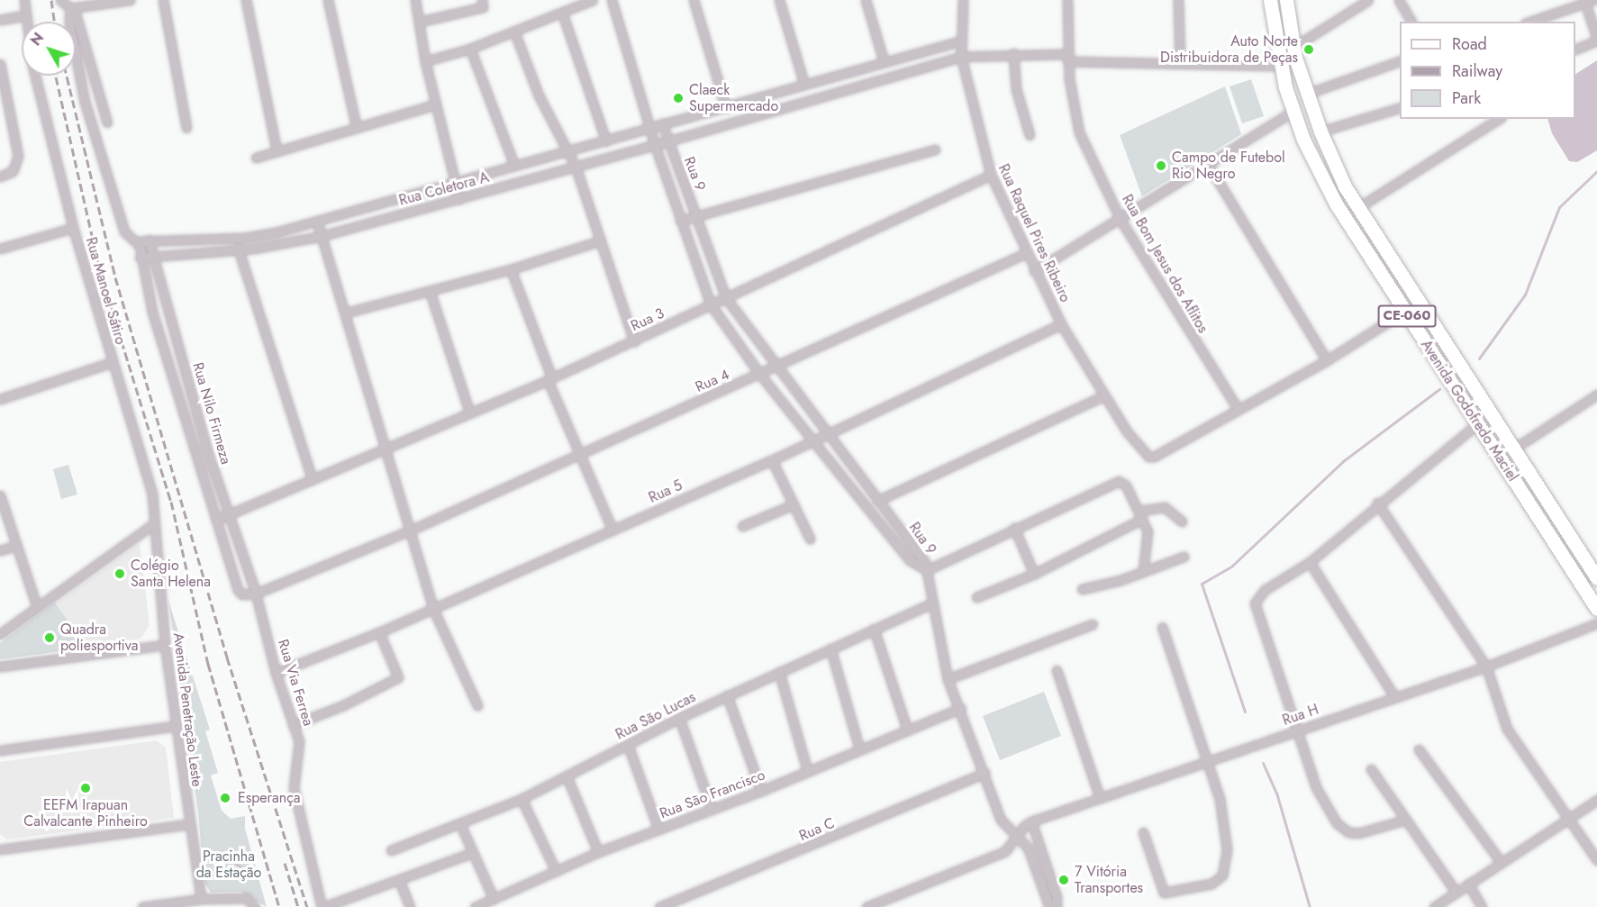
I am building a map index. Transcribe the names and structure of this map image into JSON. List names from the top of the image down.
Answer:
{
  "streets": {
    "main road": ["CE-060", "Avenida Godofredo Maciel"],
    "street": [
      "Rua 9",
      "Rua Coletora A",
      "Rua Raquel Pires Ribeiro",
      "Rua Bom Jesus dos Aflitos",
      "Rua Manoel Sátiro",
      "Rua 3",
      "Rua 4",
      "Rua Nilo Firmeza",
      "Rua 5",
      "Rua Via Ferrea",
      "Avenida Penetração Leste",
      "Rua H",
      "Rua São Lucas",
      "Rua São Francisco",
      "Rua C"
    ]
  },
  "crossings": [
    ["Rua 9", "Rua Coletora A"],
    ["Rua 9", "Rua 3"],
    ["Rua 9", "Rua 4"],
    ["Rua 9", "Rua 5"],
    ["Rua Coletora A", "Rua Raquel Pires Ribeiro"],
    ["Rua Coletora A", "Rua Bom Jesus dos Aflitos"],
    ["Rua Coletora A", "Avenida Godofredo Maciel"],
    ["Rua Coletora A", "Rua Nilo Firmeza"],
    ["Rua Raquel Pires Ribeiro", "Rua Bom Jesus dos Aflitos"],
    ["Rua Raquel Pires Ribeiro", "Rua 3"],
    ["Rua Raquel Pires Ribeiro", "Rua 4"],
    ["Rua Raquel Pires Ribeiro", "Rua 5"],
    ["Rua Manoel Sátiro", "Avenida Penetração Leste"],
    ["Rua 3", "Rua Nilo Firmeza"],
    ["Rua 4", "Rua Nilo Firmeza"],
    ["Rua 4", "Rua Via Ferrea"],
    ["Rua Nilo Firmeza", "Rua Via Ferrea"],
    ["Rua 5", "Rua Via Ferrea"]
  ],
  "parks": ["Pracinha da Estação"],
  "places": [
    "Auto Norte Distribuidora de Peças",
    "Claeck Supermercado",
    "Campo de Futebol Rio Negro",
    "Colégio Santa Helena",
    "Quadra poliesportiva",
    "EEFM Irapuan Calvalcante Pinheiro",
    "Esperança",
    "7 Vitória Transportes"
  ],
  "legend": ["Road", "Railway", "Park"],
  "north": "top left"
}
